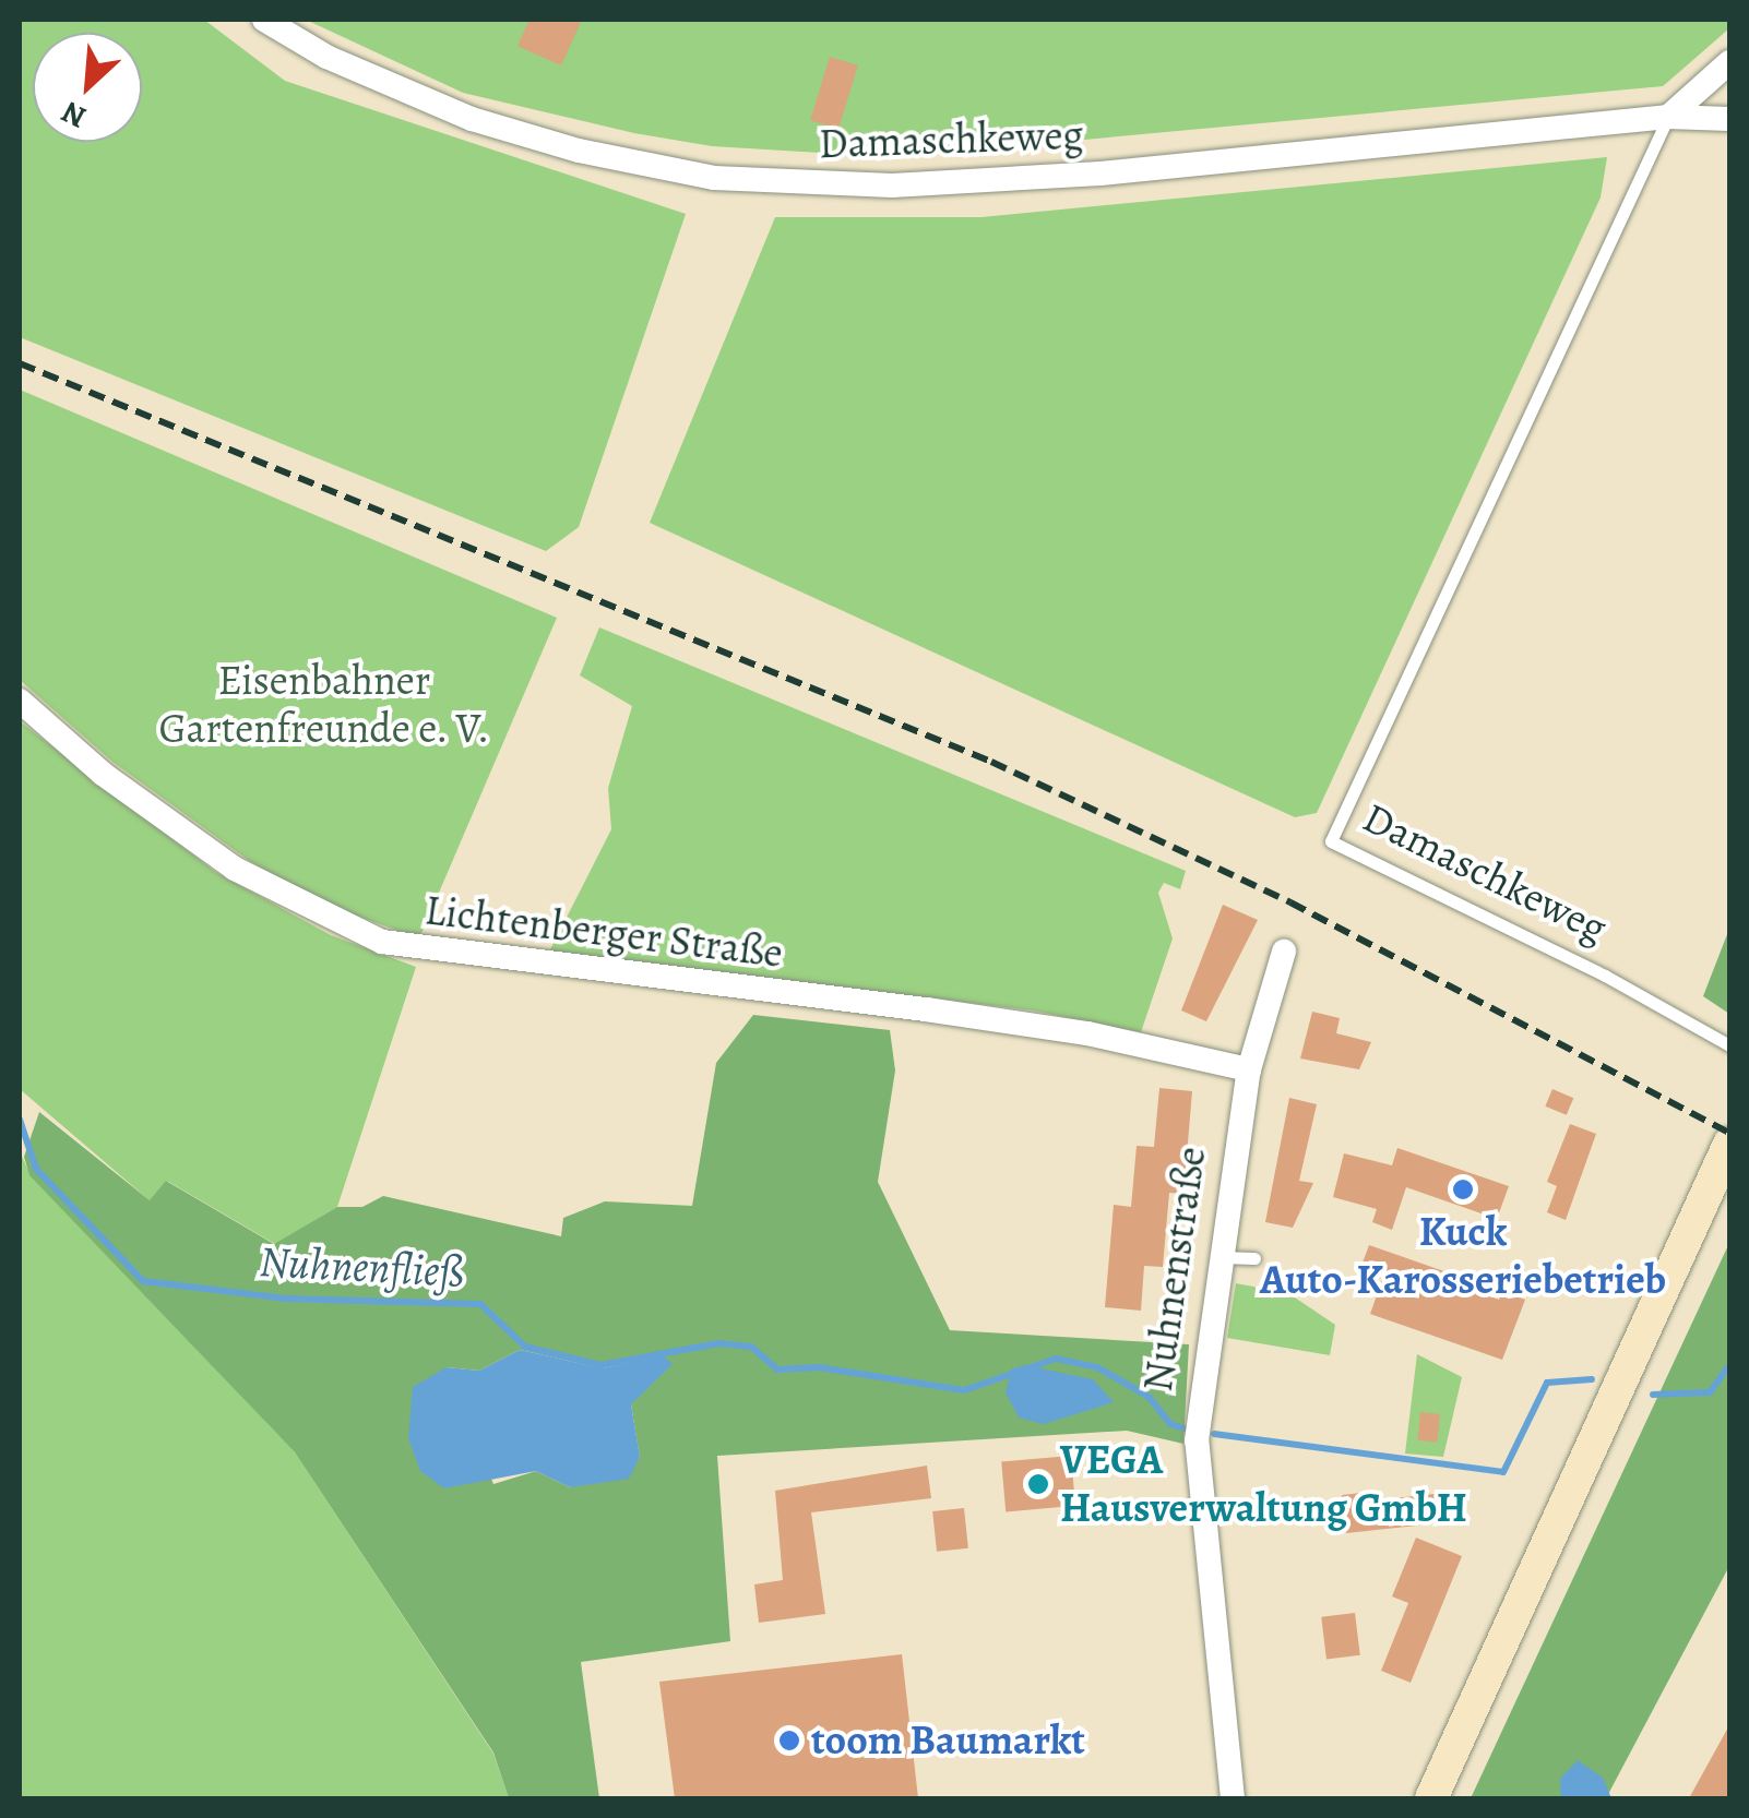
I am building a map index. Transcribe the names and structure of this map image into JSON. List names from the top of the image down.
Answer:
{
  "streets": {
    "street": ["Damaschkeweg", "Lichtenberger Straße", "Nuhnenstraße"]
  },
  "crossings": [
    ["Lichtenberger Straße", "Nuhnenstraße"]
  ],
  "water": ["Nuhnenfließ"],
  "parks": ["Eisenbahner Gartenfreunde e. V."],
  "places": ["Kuck Auto-Karosseriebetrieb", "VEGA Hausverwaltung GmbH", "toom Baumarkt"],
  "north": "bottom left"
}
